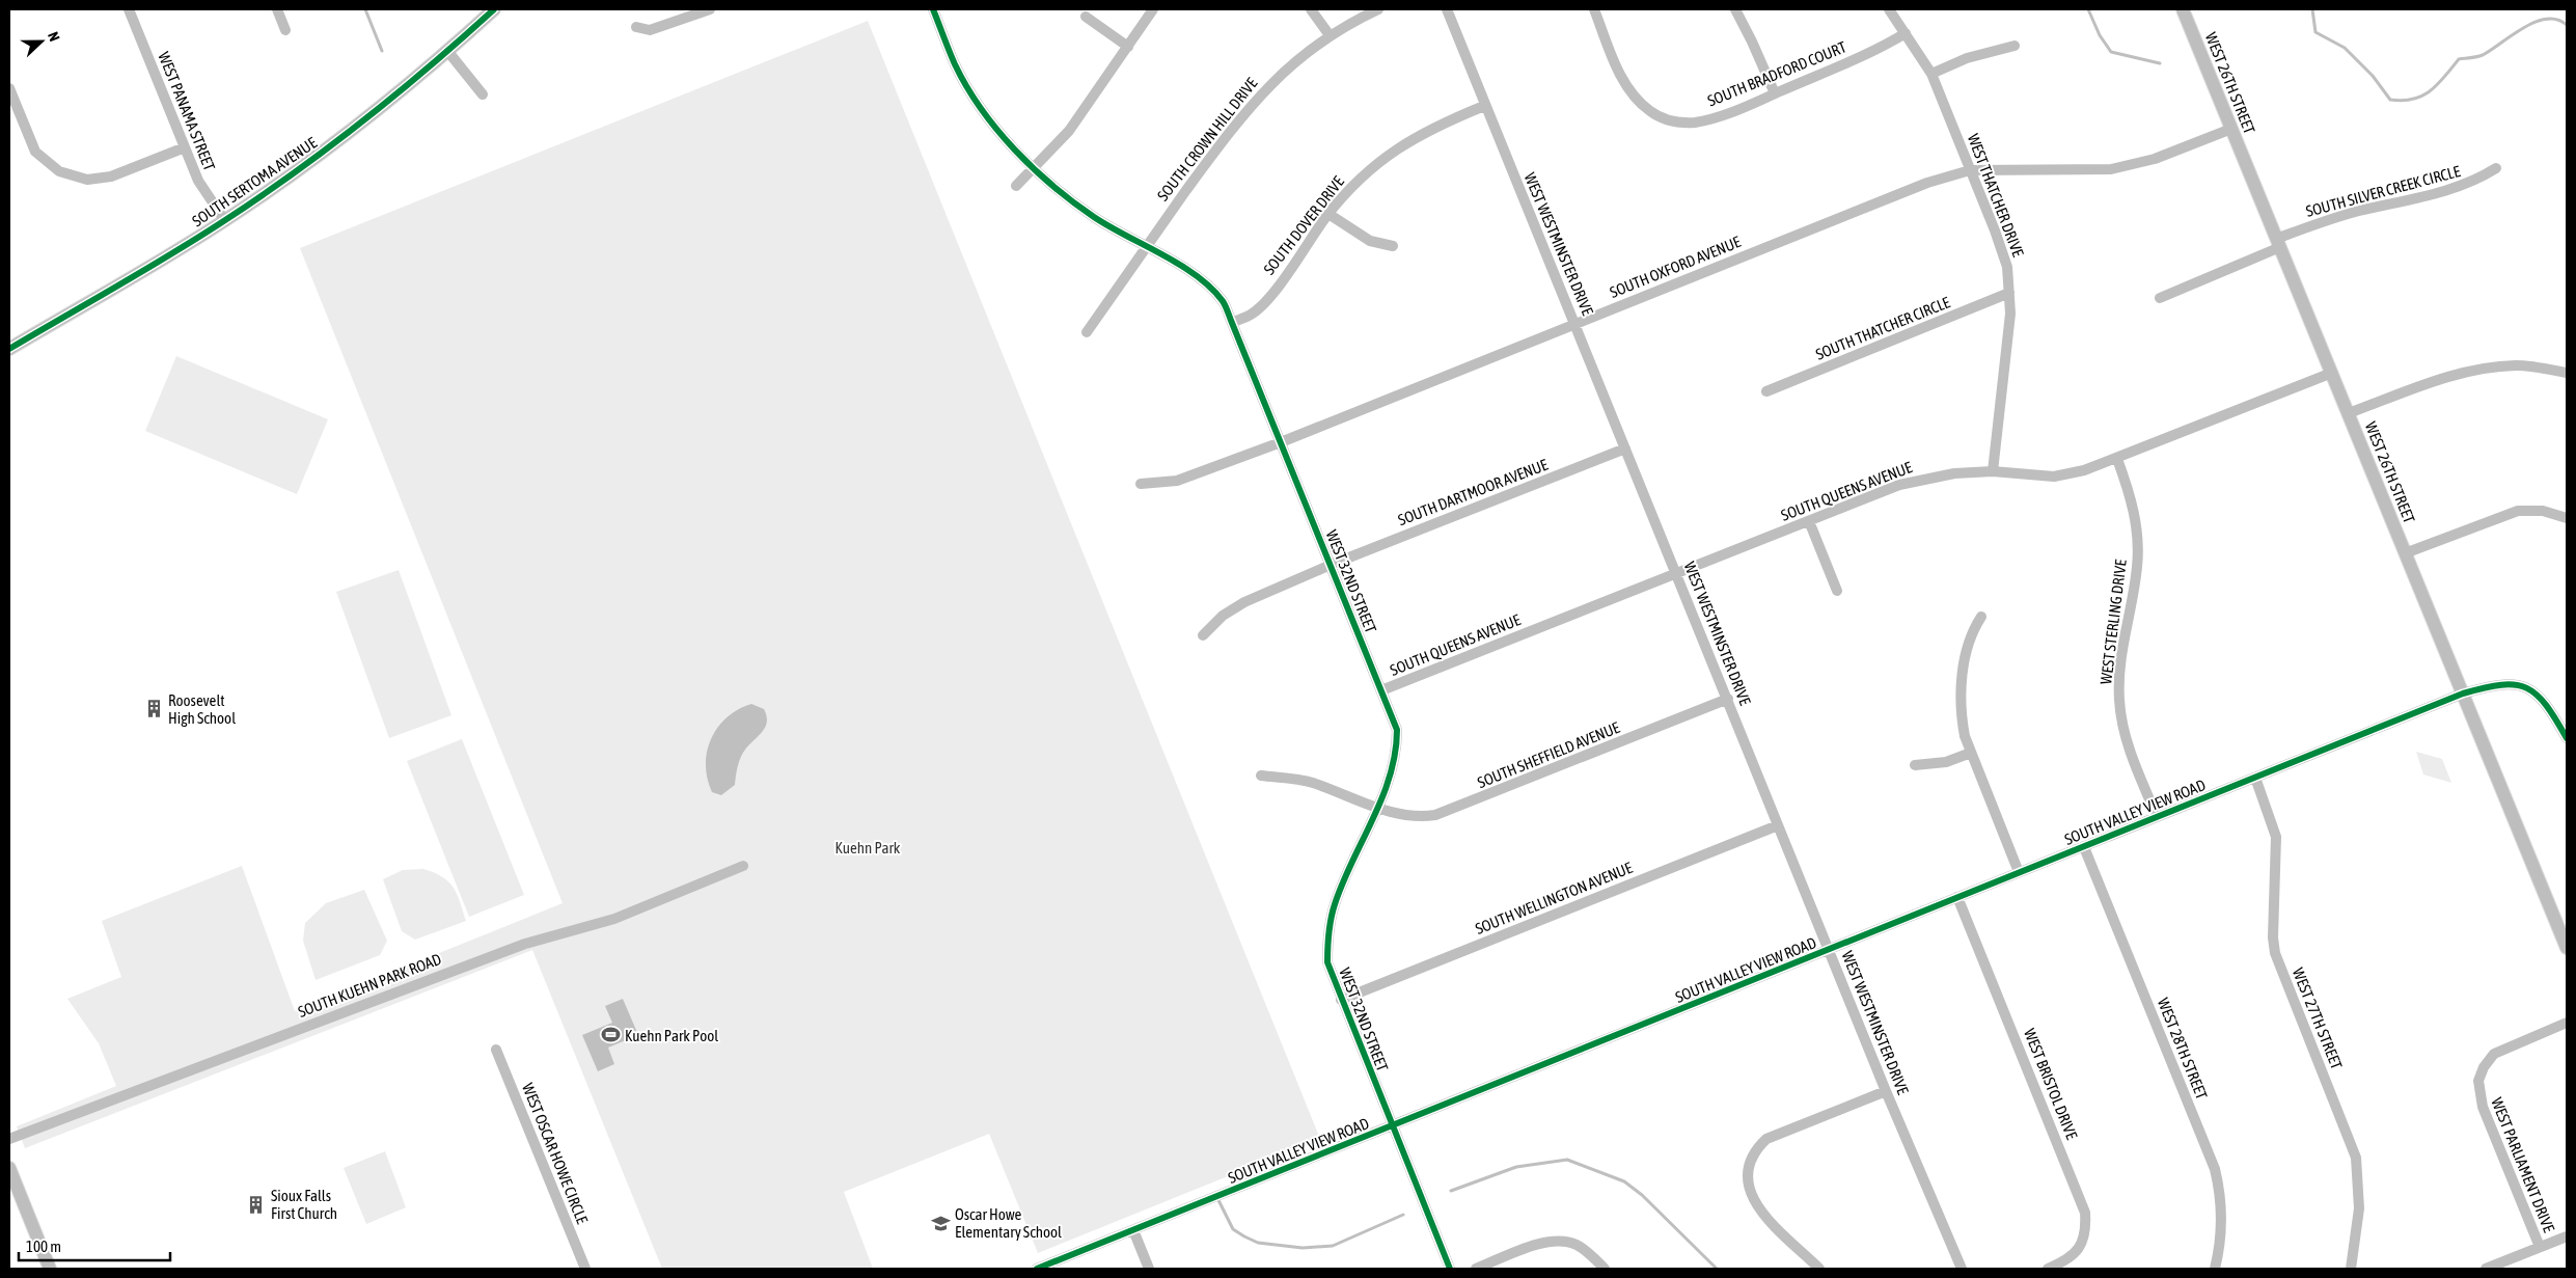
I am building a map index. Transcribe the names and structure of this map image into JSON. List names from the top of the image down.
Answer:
{
  "streets": {
    "main road": ["WEST 26TH STREET", "SOUTH SERTOMA AVENUE"],
    "street": [
      "SOUTH BRADFORD COURT",
      "WEST PANAMA STREET",
      "SOUTH CROWN HILL DRIVE",
      "SOUTH SILVER CREEK CIRCLE",
      "WEST THATCHER DRIVE",
      "SOUTH DOVER DRIVE",
      "WEST WESTMINSTER DRIVE",
      "SOUTH OXFORD AVENUE",
      "SOUTH THATCHER CIRCLE",
      "SOUTH QUEENS AVENUE",
      "SOUTH DARTMOOR AVENUE",
      "WEST 32ND STREET",
      "WEST STERLING DRIVE",
      "SOUTH SHEFFIELD AVENUE",
      "SOUTH VALLEY VIEW ROAD",
      "SOUTH WELLINGTON AVENUE",
      "SOUTH KUEHN PARK ROAD",
      "WEST 27TH STREET",
      "WEST 28TH STREET",
      "WEST BRISTOL DRIVE",
      "WEST OSCAR HOWE CIRCLE",
      "WEST PARLIAMENT DRIVE"
    ]
  },
  "crossings": [
    ["SOUTH BRADFORD COURT", "WEST THATCHER DRIVE"],
    ["WEST 26TH STREET", "SOUTH SILVER CREEK CIRCLE"],
    ["WEST 26TH STREET", "SOUTH OXFORD AVENUE"],
    ["WEST 26TH STREET", "SOUTH QUEENS AVENUE"],
    ["WEST 26TH STREET", "SOUTH VALLEY VIEW ROAD"],
    ["WEST PANAMA STREET", "SOUTH SERTOMA AVENUE"],
    ["SOUTH CROWN HILL DRIVE", "WEST 32ND STREET"],
    ["WEST THATCHER DRIVE", "SOUTH OXFORD AVENUE"],
    ["WEST THATCHER DRIVE", "SOUTH THATCHER CIRCLE"],
    ["WEST THATCHER DRIVE", "SOUTH QUEENS AVENUE"],
    ["SOUTH DOVER DRIVE", "WEST WESTMINSTER DRIVE"],
    ["SOUTH DOVER DRIVE", "WEST 32ND STREET"],
    ["WEST WESTMINSTER DRIVE", "SOUTH OXFORD AVENUE"],
    ["WEST WESTMINSTER DRIVE", "SOUTH QUEENS AVENUE"],
    ["WEST WESTMINSTER DRIVE", "SOUTH DARTMOOR AVENUE"],
    ["WEST WESTMINSTER DRIVE", "SOUTH SHEFFIELD AVENUE"],
    ["WEST WESTMINSTER DRIVE", "SOUTH VALLEY VIEW ROAD"],
    ["WEST WESTMINSTER DRIVE", "SOUTH WELLINGTON AVENUE"],
    ["SOUTH OXFORD AVENUE", "WEST 32ND STREET"],
    ["SOUTH QUEENS AVENUE", "WEST 32ND STREET"],
    ["SOUTH QUEENS AVENUE", "WEST STERLING DRIVE"],
    ["SOUTH DARTMOOR AVENUE", "WEST 32ND STREET"],
    ["WEST 32ND STREET", "SOUTH SHEFFIELD AVENUE"],
    ["WEST 32ND STREET", "SOUTH VALLEY VIEW ROAD"],
    ["WEST 32ND STREET", "SOUTH WELLINGTON AVENUE"],
    ["WEST STERLING DRIVE", "SOUTH VALLEY VIEW ROAD"],
    ["SOUTH VALLEY VIEW ROAD", "WEST 27TH STREET"],
    ["SOUTH VALLEY VIEW ROAD", "WEST 28TH STREET"],
    ["SOUTH VALLEY VIEW ROAD", "WEST BRISTOL DRIVE"]
  ],
  "parks": ["Kuehn Park"],
  "places": {
    "building": ["Roosevelt High School", "Sioux Falls First Church"],
    "sports": ["Kuehn Park Pool"],
    "school or university": ["Oscar Howe Elementary School"]
  },
  "scale_bar": "100 m",
  "north": "right"
}
